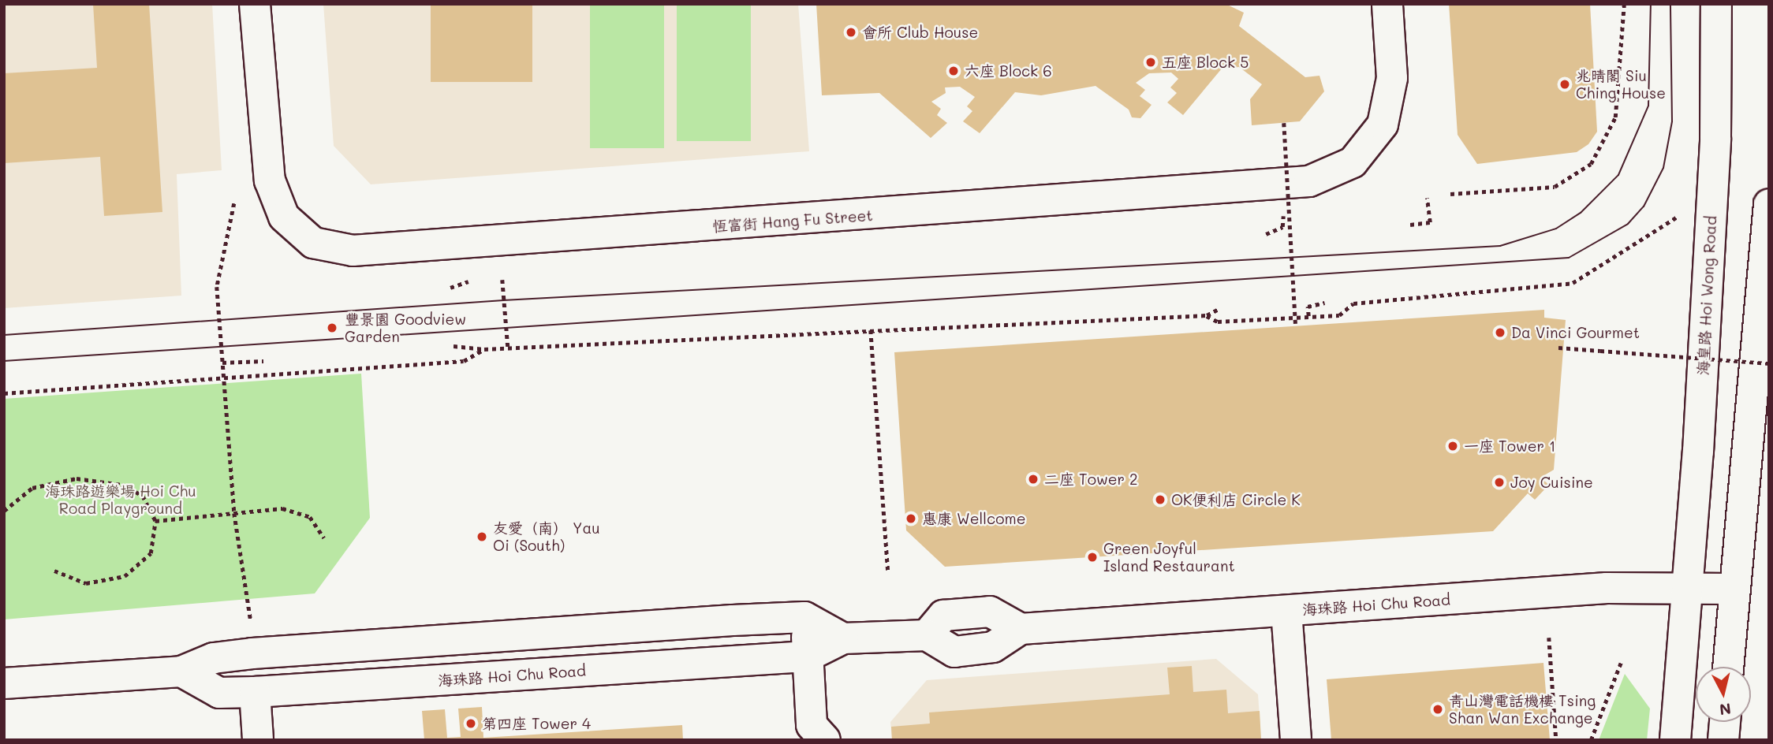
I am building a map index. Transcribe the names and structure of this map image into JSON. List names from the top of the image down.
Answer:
{
  "streets": {
    "street": ["恆富街 Hang Fu Street", "海皇路 Hoi Wong Road", "海珠路 Hoi Chu Road"]
  },
  "crossings": [
    ["海皇路 Hoi Wong Road", "海珠路 Hoi Chu Road"]
  ],
  "parks": ["海珠路遊樂場 Hoi Chu Road Playground"],
  "places": [
    "會所 Club House",
    "五座 Block 5",
    "六座 Block 6",
    "兆晴閣 Siu Ching House",
    "豐景園 Goodview Garden",
    "Da Vinci Gourmet",
    "一座 Tower 1",
    "二座 Tower 2",
    "Joy Cuisine",
    "OK便利店 Circle K",
    "惠康 Wellcome",
    "友愛（南） Yau Oi (South)",
    "Green Joyful Island Restaurant",
    "青山灣電話機樓 Tsing Shan Wan Exchange",
    "第四座 Tower 4"
  ],
  "north": "bottom"
}
